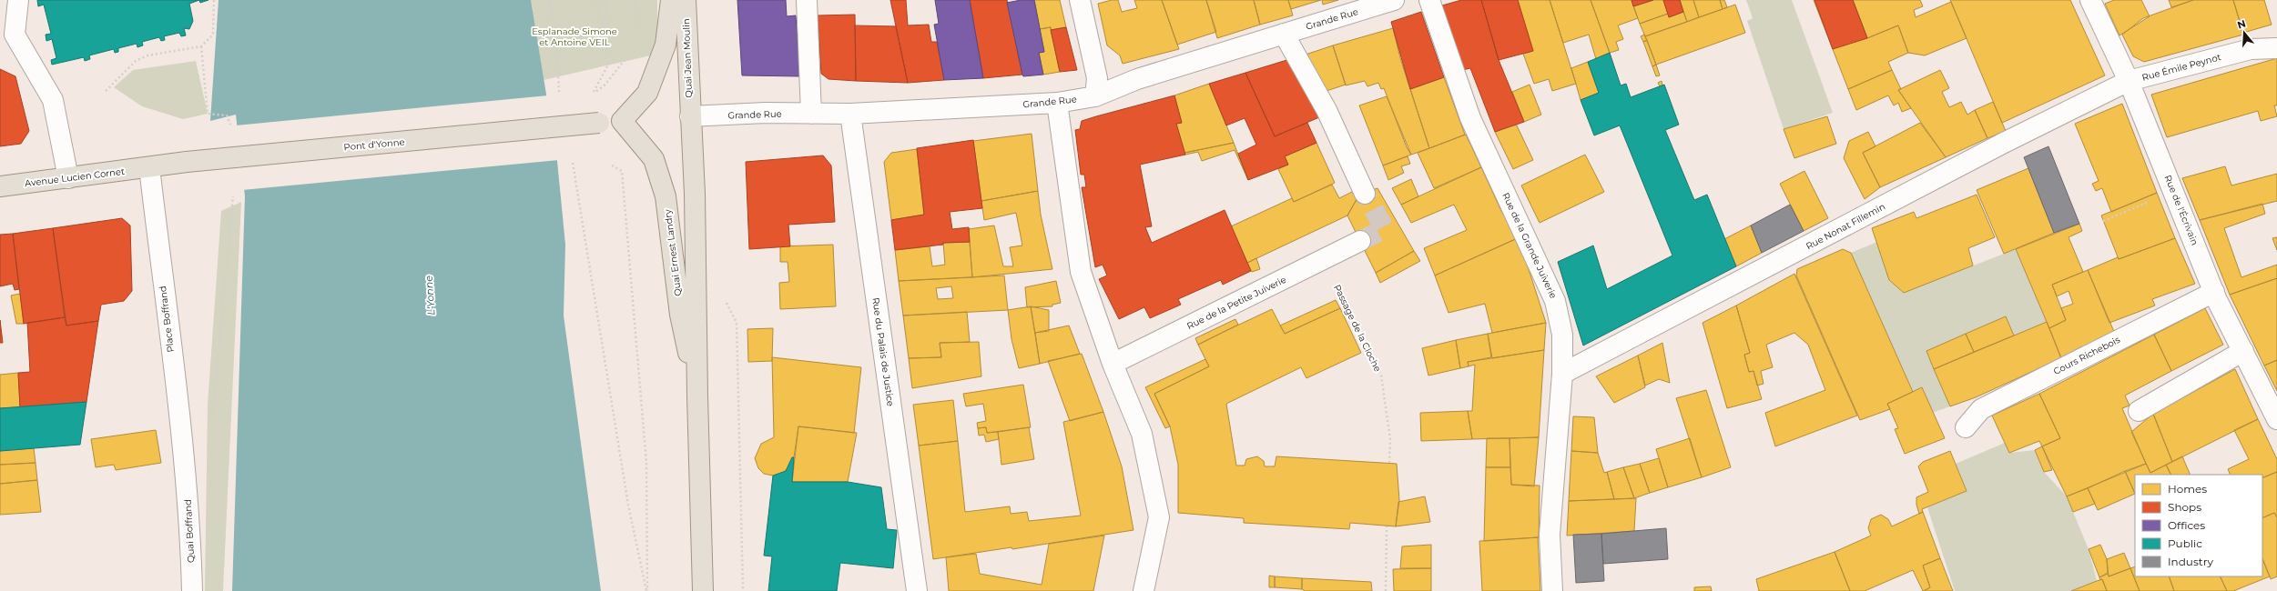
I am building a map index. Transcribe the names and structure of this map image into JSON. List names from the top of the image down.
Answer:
{
  "streets": {
    "main road": [
      "Quai Jean Moulin",
      "Pont d'Yonne",
      "Avenue Lucien Cornet",
      "Quai Ernest Landry"
    ],
    "street": [
      "Grande Rue",
      "Rue Émile Peynot",
      "Rue de l'Écrivain",
      "Rue Nonat Fillemin",
      "Rue de la Grande Juiverie",
      "Rue de la Petite Juiverie",
      "Place Boffrand",
      "Rue du Palais de Justice",
      "Cours Richebois",
      "Quai Boffrand"
    ],
    "path": ["Passage de la Cloche"]
  },
  "crossings": [
    ["Grande Rue", "Quai Jean Moulin"],
    ["Grande Rue", "Quai Ernest Landry"],
    ["Grande Rue", "Rue du Palais de Justice"],
    ["Quai Jean Moulin", "Pont d'Yonne"],
    ["Quai Jean Moulin", "Quai Ernest Landry"],
    ["Rue Émile Peynot", "Rue de l'Écrivain"],
    ["Rue Émile Peynot", "Rue Nonat Fillemin"],
    ["Pont d'Yonne", "Avenue Lucien Cornet"],
    ["Pont d'Yonne", "Quai Ernest Landry"],
    ["Pont d'Yonne", "Place Boffrand"],
    ["Avenue Lucien Cornet", "Place Boffrand"],
    ["Rue de l'Écrivain", "Rue Nonat Fillemin"],
    ["Rue de l'Écrivain", "Cours Richebois"],
    ["Rue Nonat Fillemin", "Rue de la Grande Juiverie"],
    ["Rue de la Petite Juiverie", "Passage de la Cloche"],
    ["Place Boffrand", "Quai Boffrand"]
  ],
  "water": ["L'Yonne"],
  "parks": ["Esplanade Simone et Antoine VEIL"],
  "legend": [
    "Homes",
    "Shops",
    "Offices",
    "Public",
    "Industry"
  ],
  "north": "top"
}
